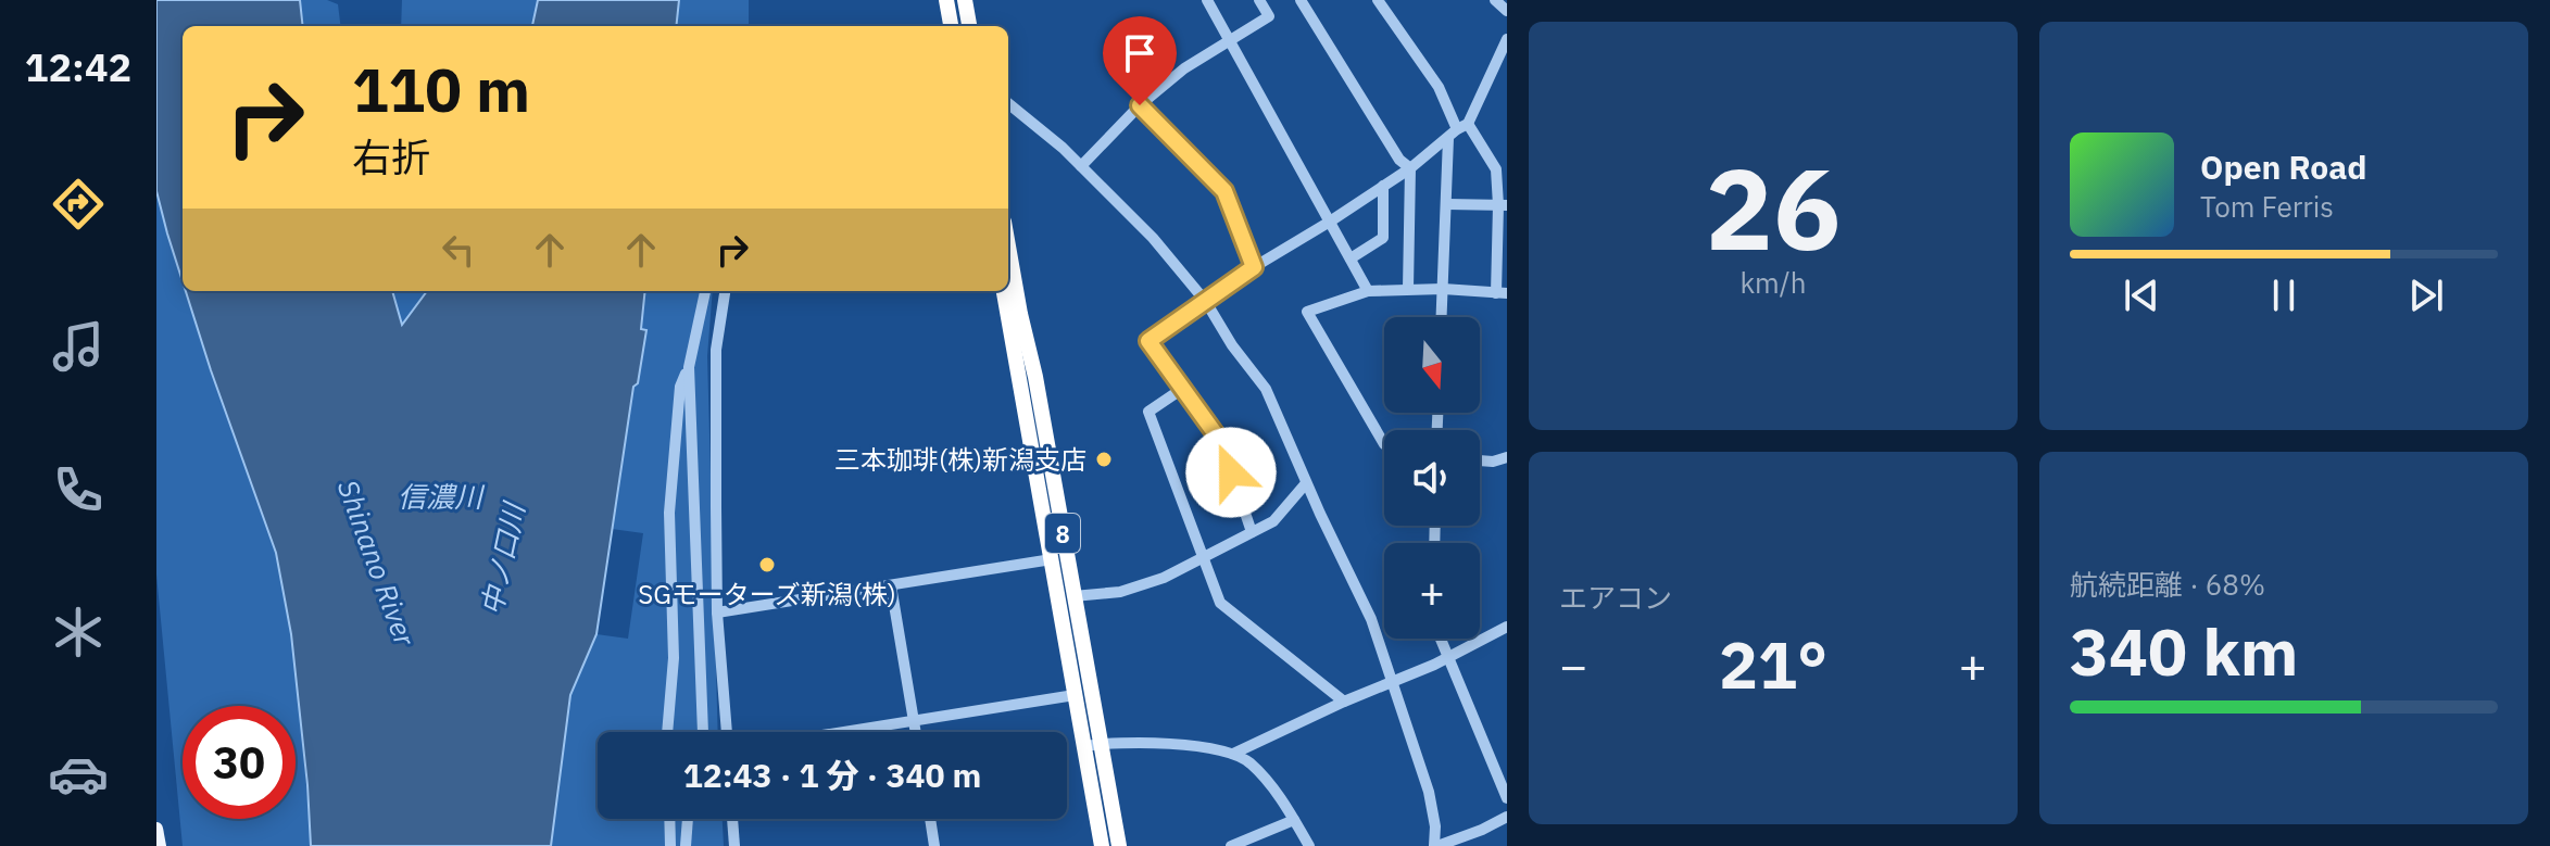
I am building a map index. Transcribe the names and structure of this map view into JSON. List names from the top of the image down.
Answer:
{
  "streets": {
    "highway": ["8"]
  },
  "water": ["信濃川", "中ノ口川", "Shinano River"],
  "places": ["三本珈琲(株)新潟支店", "SGモーターズ新潟(株)"],
  "north": "bottom",
  "page": {
    "tabs": "12:42",
    "tile": [
      ["26", "km/h"],
      "エアコン",
      ["航続距離 · 68%", "340 km"]
    ],
    "turn": ["110 m", "右折"],
    "song": ["Open Road", "Tom Ferris"],
    "map_buttons": "+",
    "heat": ["−", "21°", "+"],
    "limit": "30",
    "trip": "12:43 · 1 分 · 340 m"
  }
}
